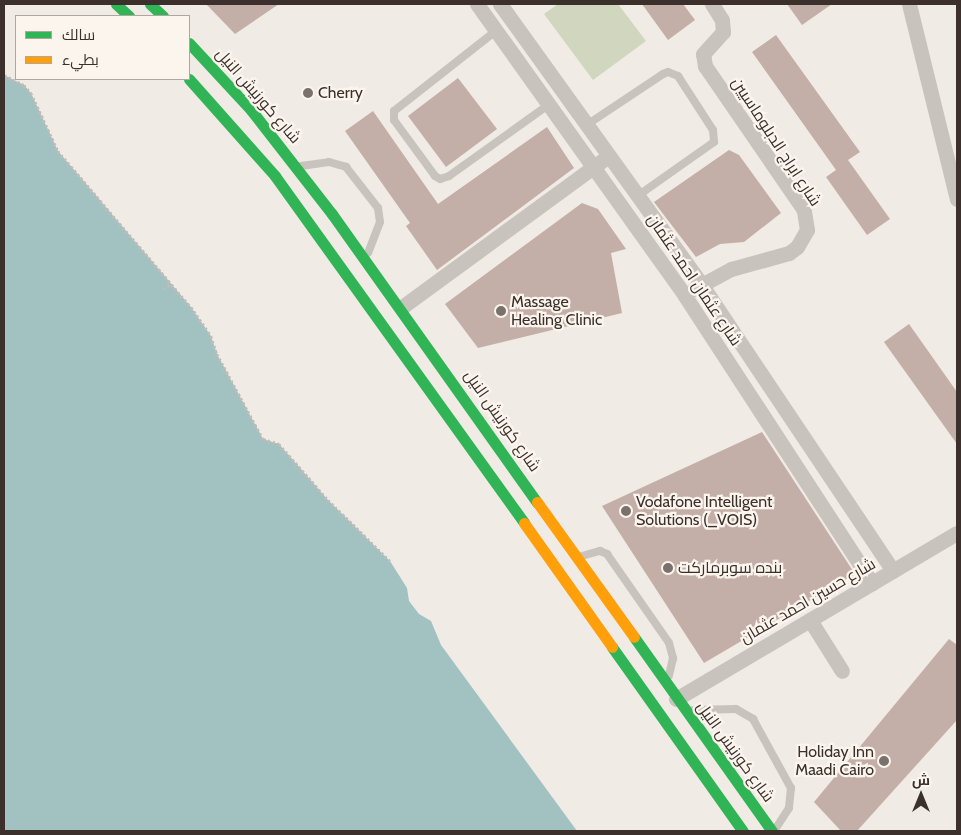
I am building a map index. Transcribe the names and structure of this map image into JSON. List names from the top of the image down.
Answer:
{
  "streets": {
    "highway": ["شارع كورنيش النيل"],
    "street": ["شارع ابراج الدبلوماسيين", "شارع عثمان احمد عثمان", "شارع حسين احمد عثمان"]
  },
  "crossings": [
    ["شارع كورنيش النيل", "شارع حسين احمد عثمان"],
    ["شارع ابراج الدبلوماسيين", "شارع عثمان احمد عثمان"],
    ["شارع عثمان احمد عثمان", "شارع حسين احمد عثمان"]
  ],
  "places": [
    "Cherry",
    "Massage Healing Clinic",
    "Vodafone Intelligent Solutions (_VOIS)",
    "بنده سوبرماركت",
    "Holiday Inn Maadi Cairo"
  ],
  "legend": ["سالك", "بطيء"],
  "north": "top"
}
